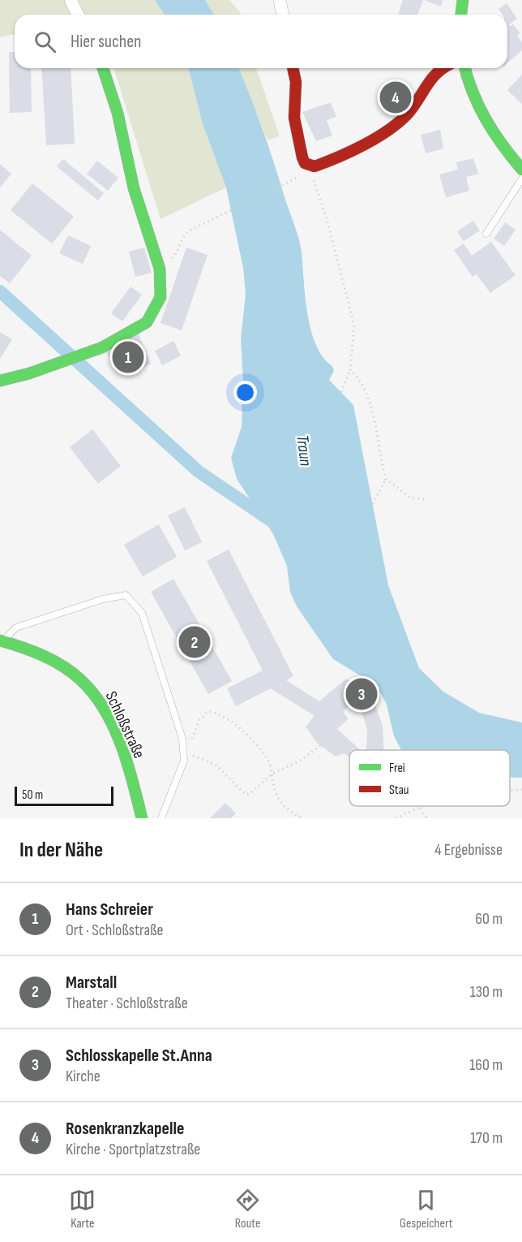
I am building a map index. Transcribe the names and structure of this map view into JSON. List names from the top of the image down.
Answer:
{
  "streets": {
    "street": ["Schloßstraße"]
  },
  "water": ["Traun"],
  "legend": ["Frei", "Stau"],
  "scale_bar": "50 m",
  "page": {
    "search": "Hier suchen",
    "pins": [
      "4",
      "1",
      "2",
      "3"
    ],
    "scale": "50 m",
    "heading": ["In der Nähe", "4 Ergebnisse"],
    "list": [
      {
        "mark": "1",
        "name": "Hans Schreier",
        "note": "Ort · Schloßstraße",
        "value": "60 m"
      },
      {
        "mark": "2",
        "name": "Marstall",
        "note": "Theater · Schloßstraße",
        "value": "130 m"
      },
      {
        "mark": "3",
        "name": "Schlosskapelle St.Anna",
        "note": "Kirche",
        "value": "160 m"
      },
      {
        "mark": "4",
        "name": "Rosenkranzkapelle",
        "note": "Kirche · Sportplatzstraße",
        "value": "170 m"
      }
    ],
    "nav": ["Karte", "Route", "Gespeichert"]
  }
}
